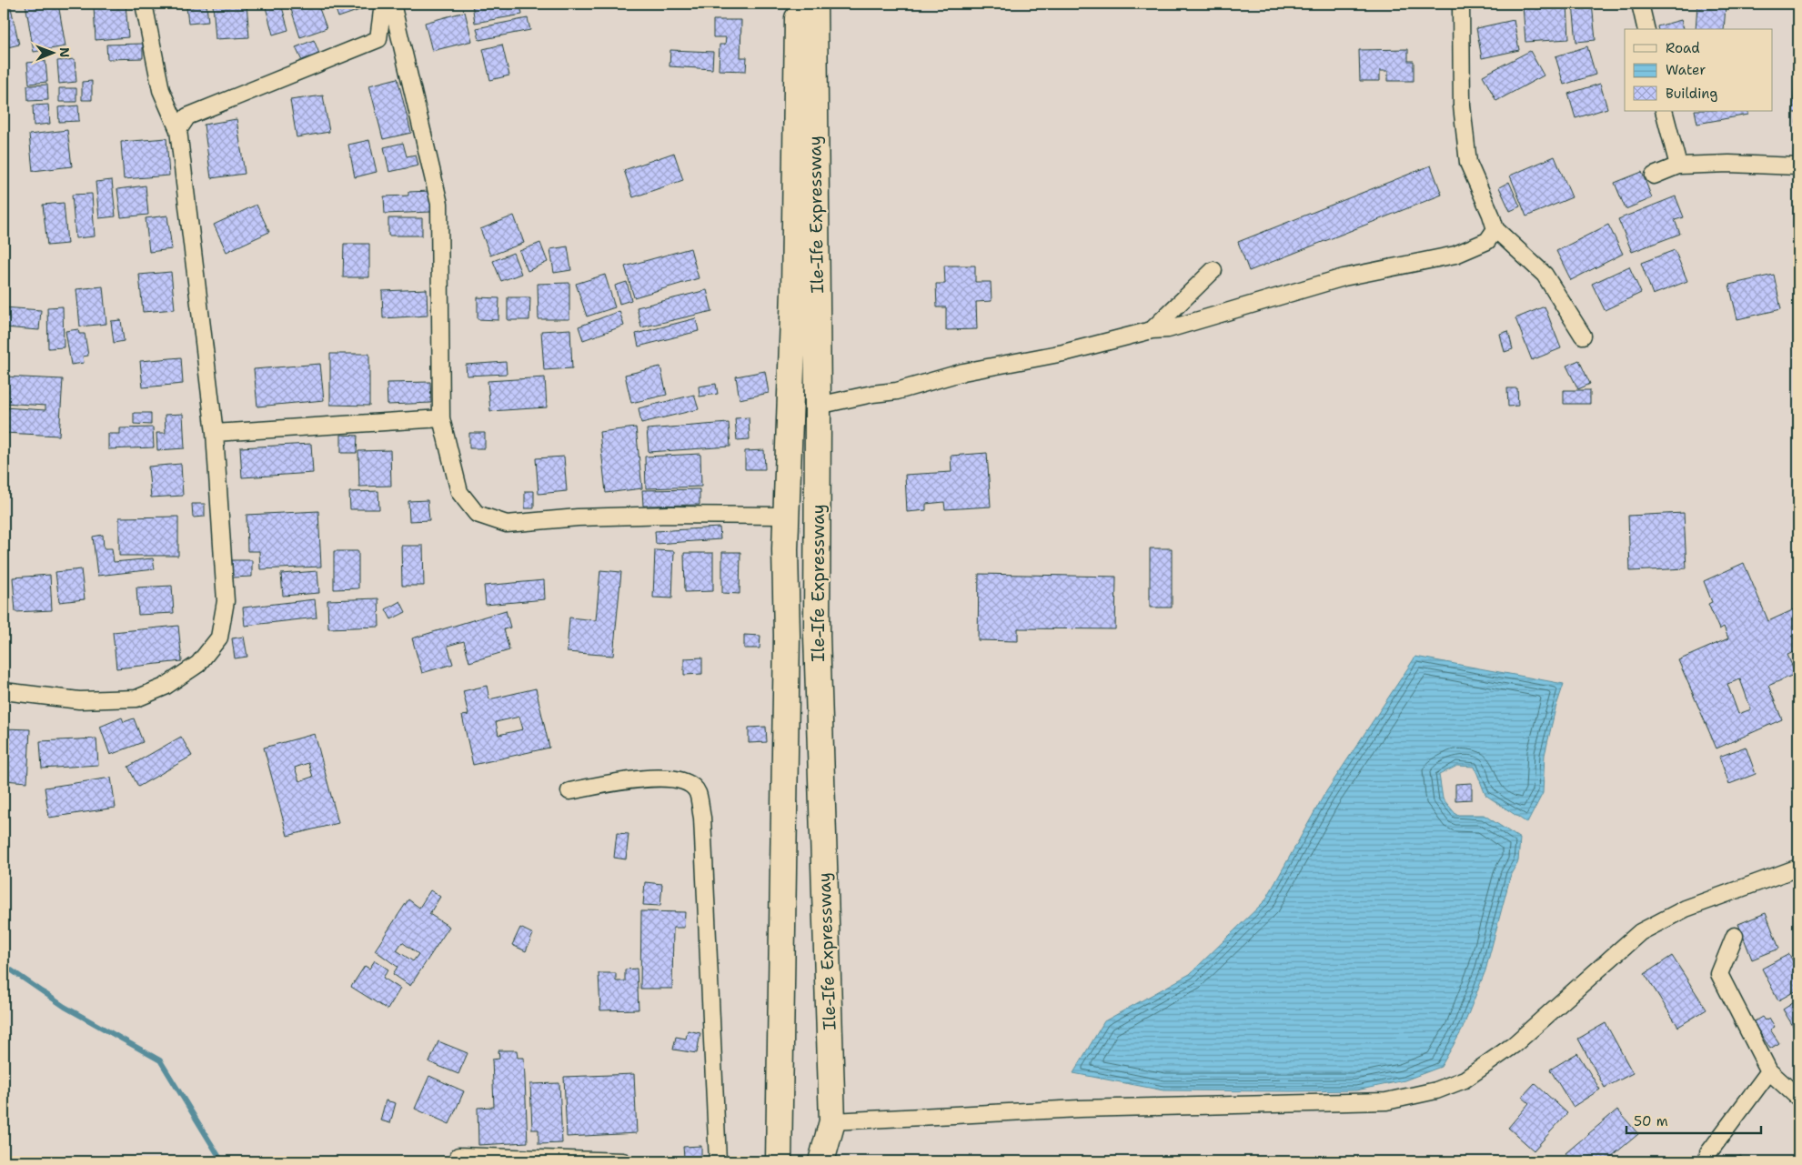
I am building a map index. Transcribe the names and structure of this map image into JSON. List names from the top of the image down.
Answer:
{
  "streets": {
    "main road": ["Ile-Ife Expressway"]
  },
  "legend": ["Road", "Water", "Building"],
  "scale_bar": "50 m",
  "north": "right"
}
